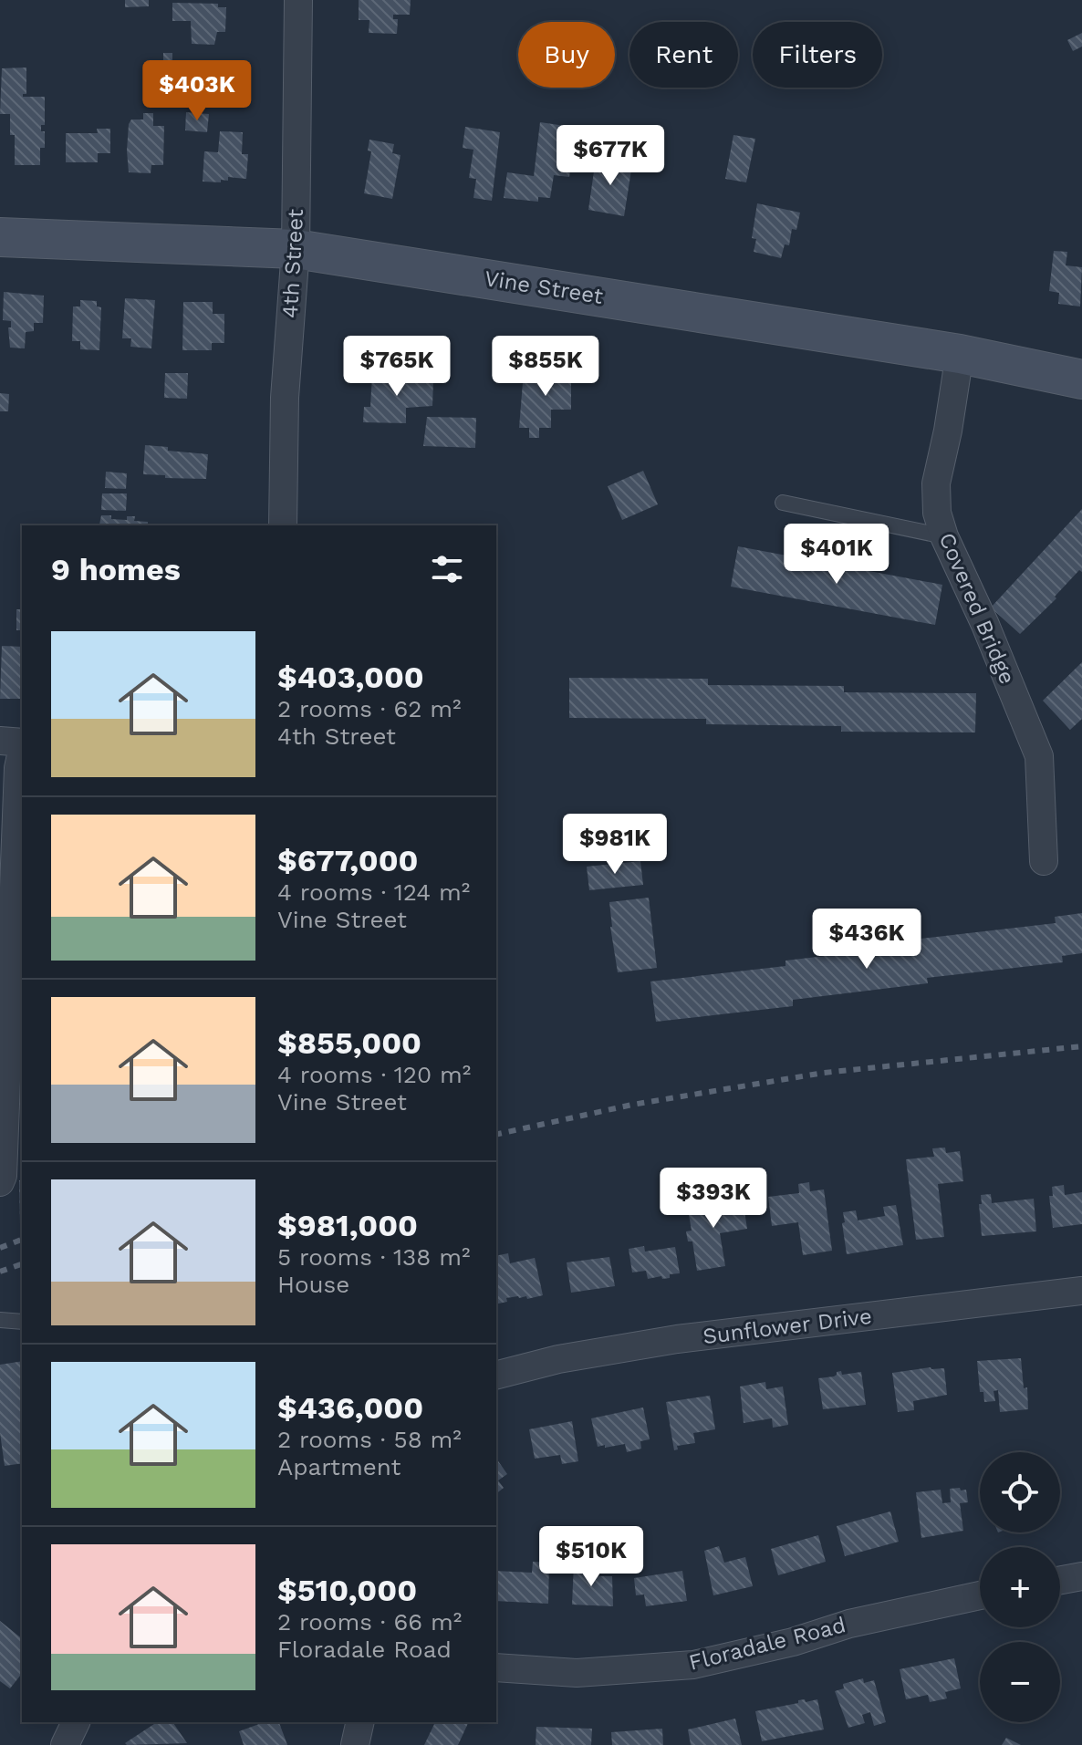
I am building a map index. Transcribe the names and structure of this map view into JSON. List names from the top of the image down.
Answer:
{
  "streets": {
    "street": [
      "4th Street",
      "Vine Street",
      "Covered Bridge",
      "Sunflower Drive",
      "Floradale Road"
    ]
  },
  "crossings": [
    ["4th Street", "Vine Street"],
    ["Vine Street", "Covered Bridge"]
  ],
  "page": {
    "chip": ["Buy", "Rent", "Filters"],
    "price": [
      "$403K",
      "$677K",
      "$765K",
      "$855K",
      "$401K",
      "$981K",
      "$436K",
      "$393K",
      "$510K"
    ],
    "heading": "9 homes",
    "list": [
      {
        "name": "$403,000",
        "note": "2 rooms · 62 m² · 4th Street"
      },
      {
        "name": "$677,000",
        "note": "4 rooms · 124 m² · Vine Street"
      },
      {
        "name": "$855,000",
        "note": "4 rooms · 120 m² · Vine Street"
      },
      {
        "name": "$981,000",
        "note": "5 rooms · 138 m² · House"
      },
      {
        "name": "$436,000",
        "note": "2 rooms · 58 m² · Apartment"
      },
      {
        "name": "$510,000",
        "note": "2 rooms · 66 m² · Floradale Road"
      }
    ],
    "map_buttons": ["+", "−"]
  }
}
